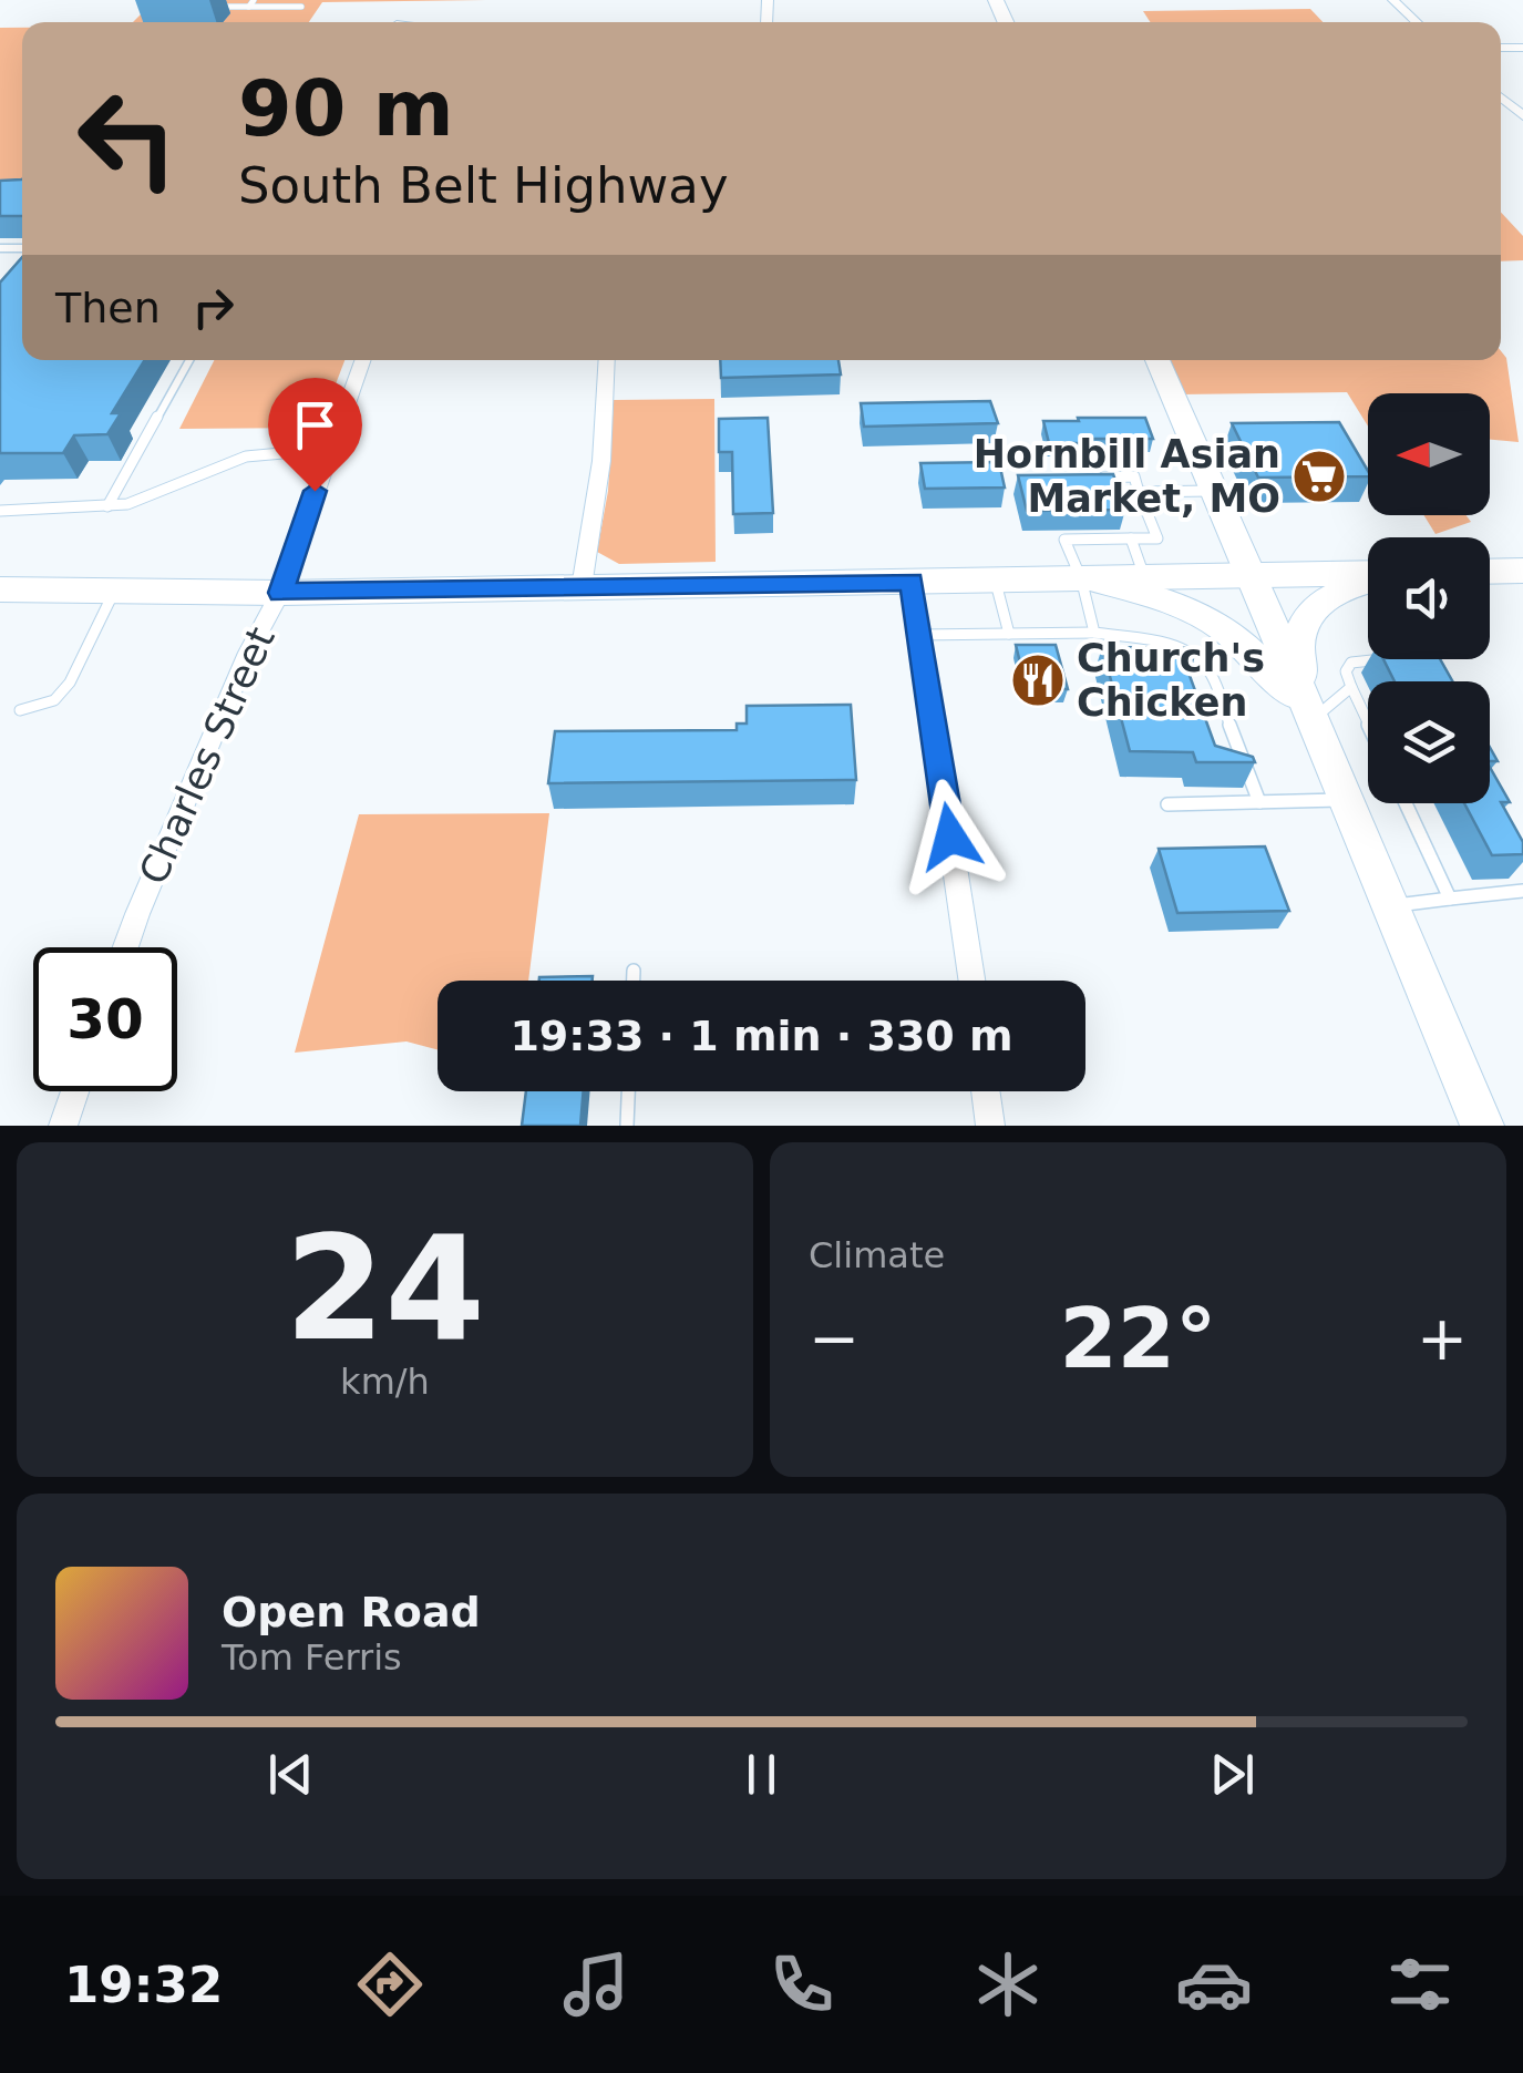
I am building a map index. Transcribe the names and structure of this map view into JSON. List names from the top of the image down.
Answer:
{
  "streets": {
    "street": ["Charles Street"]
  },
  "places": {
    "supermarket": ["Hornbill Asian Market, MO"],
    "restaurant": ["Church's Chicken"]
  },
  "north": "left",
  "page": {
    "turn": ["90 m", "South Belt Highway"],
    "then": "Then",
    "limit": "30",
    "trip": "19:33 · 1 min · 330 m",
    "tile": [
      ["24", "km/h"],
      "Climate"
    ],
    "heat": ["−", "22°", "+"],
    "song": ["Open Road", "Tom Ferris"],
    "tabs": "19:32"
  }
}
